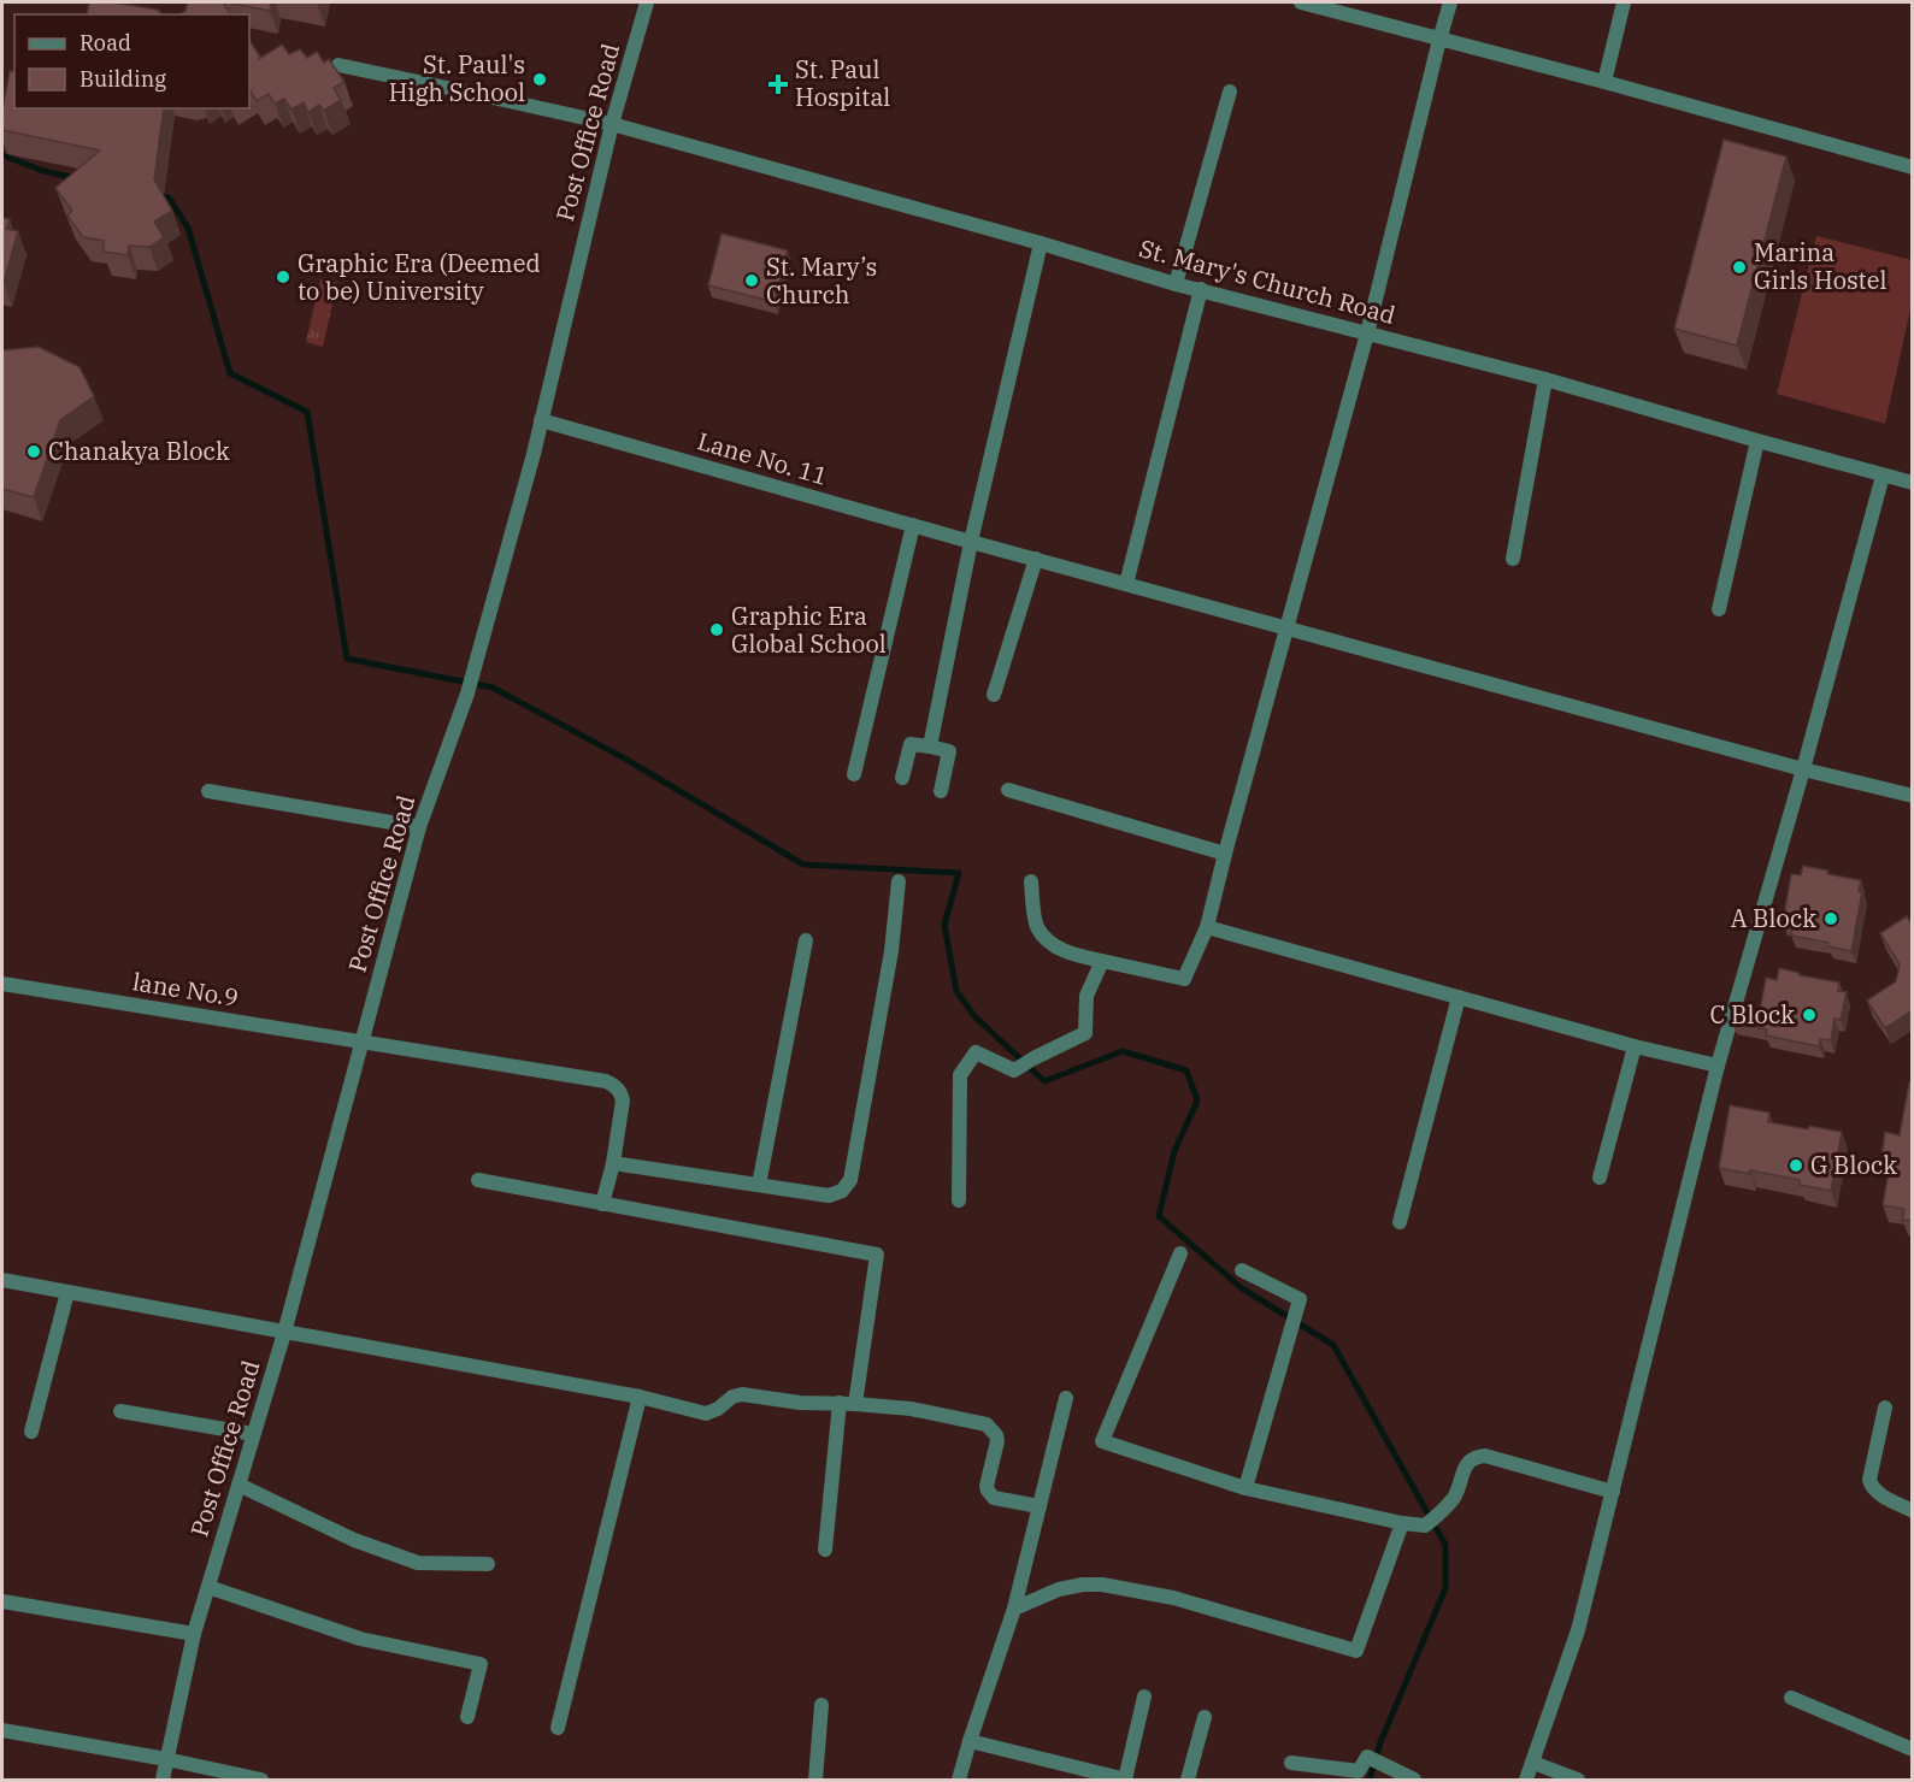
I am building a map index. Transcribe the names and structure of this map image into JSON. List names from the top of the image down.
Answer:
{
  "streets": {
    "street": [
      "Post Office Road",
      "St. Mary's Church Road",
      "Lane No. 11",
      "lane No.9"
    ]
  },
  "crossings": [
    ["Post Office Road", "St. Mary's Church Road"],
    ["Post Office Road", "Lane No. 11"],
    ["Post Office Road", "lane No.9"]
  ],
  "places": {
    "other": [
      "St. Paul's High School",
      "Marina Girls Hostel",
      "Graphic Era (Deemed to be) University",
      "St. Mary’s Church",
      "Chanakya Block",
      "Graphic Era Global School",
      "A Block",
      "C Block",
      "G Block"
    ],
    "health": ["St. Paul Hospital"]
  },
  "legend": ["Road", "Building"]
}
